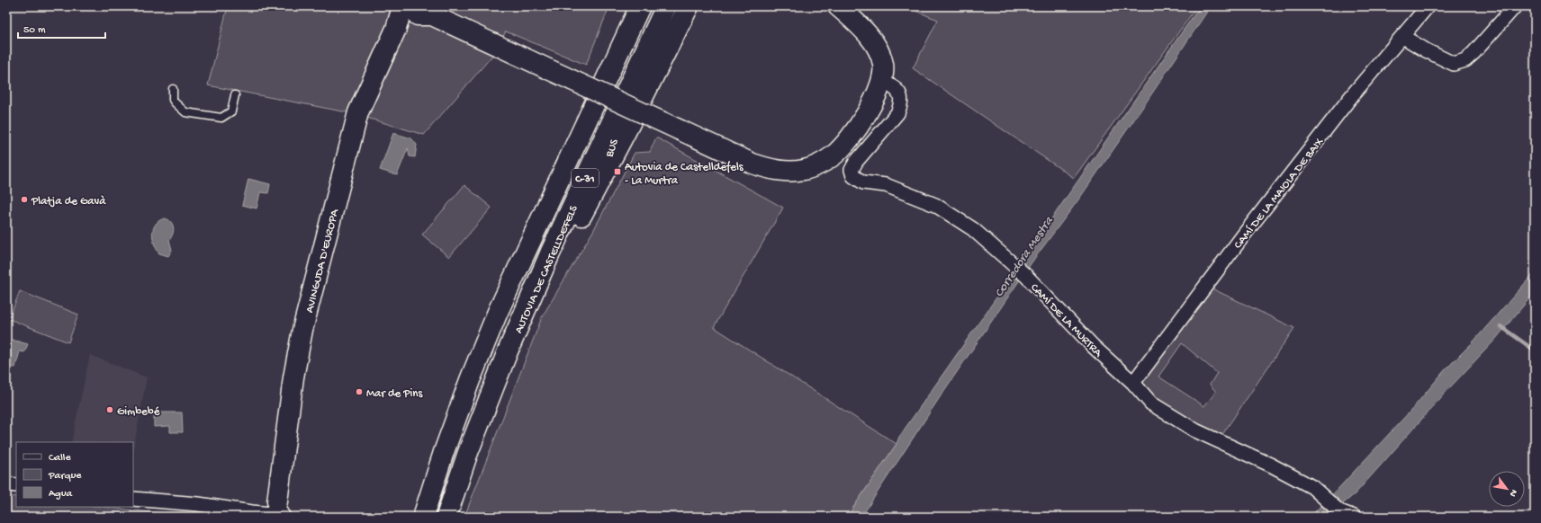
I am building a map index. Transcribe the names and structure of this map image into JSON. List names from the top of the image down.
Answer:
{
  "streets": {
    "main road": ["C-31", "AVINGUDA D'EUROPA", "AUTOVIA DE CASTELLDEFELS"],
    "street": ["CAMÍ DE LA MAIOLA DE BAIX", "CAMÍ DE LA MURTRA"]
  },
  "crossings": [
    ["CAMÍ DE LA MAIOLA DE BAIX", "CAMÍ DE LA MURTRA"]
  ],
  "water": ["Corredora Mestra"],
  "places": {
    "transit": ["Autovia de Castelldefels - La Murtra"],
    "other": ["Platja de Gavà", "Mar de Pins", "Gimbebé"]
  },
  "legend": ["Calle", "Parque", "Agua"],
  "scale_bar": "50 m",
  "north": "bottom right"
}
